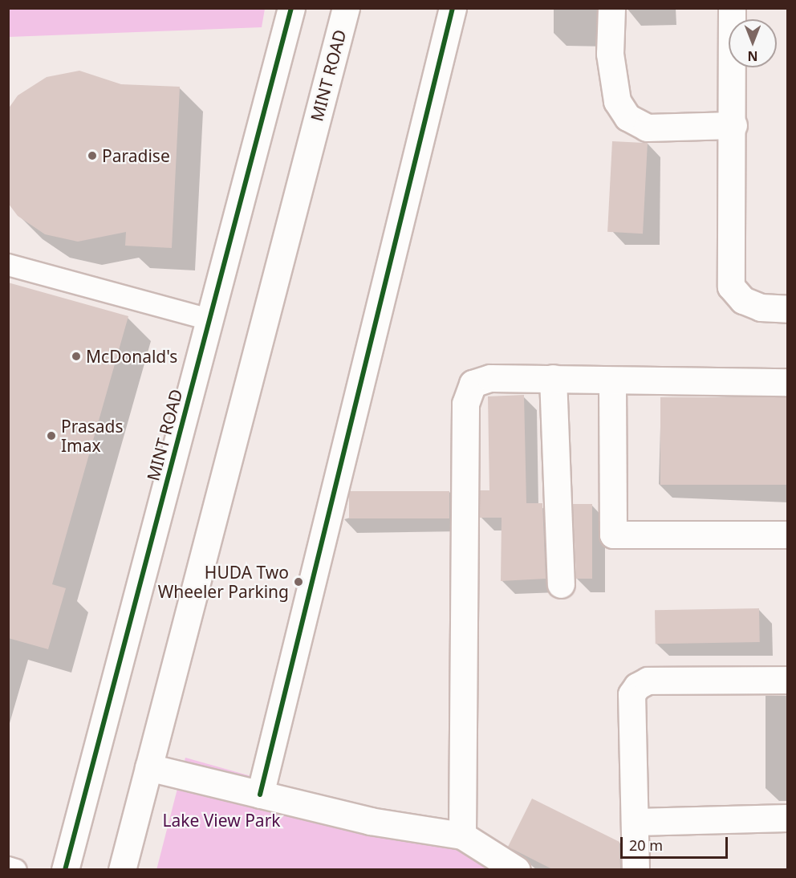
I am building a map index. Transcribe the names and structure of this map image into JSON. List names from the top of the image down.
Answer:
{
  "streets": {
    "street": ["MINT ROAD"]
  },
  "parks": ["Lake View Park"],
  "places": [
    "Paradise",
    "McDonald's",
    "Prasads Imax",
    "HUDA Two Wheeler Parking"
  ],
  "scale_bar": "20 m",
  "north": "bottom"
}
